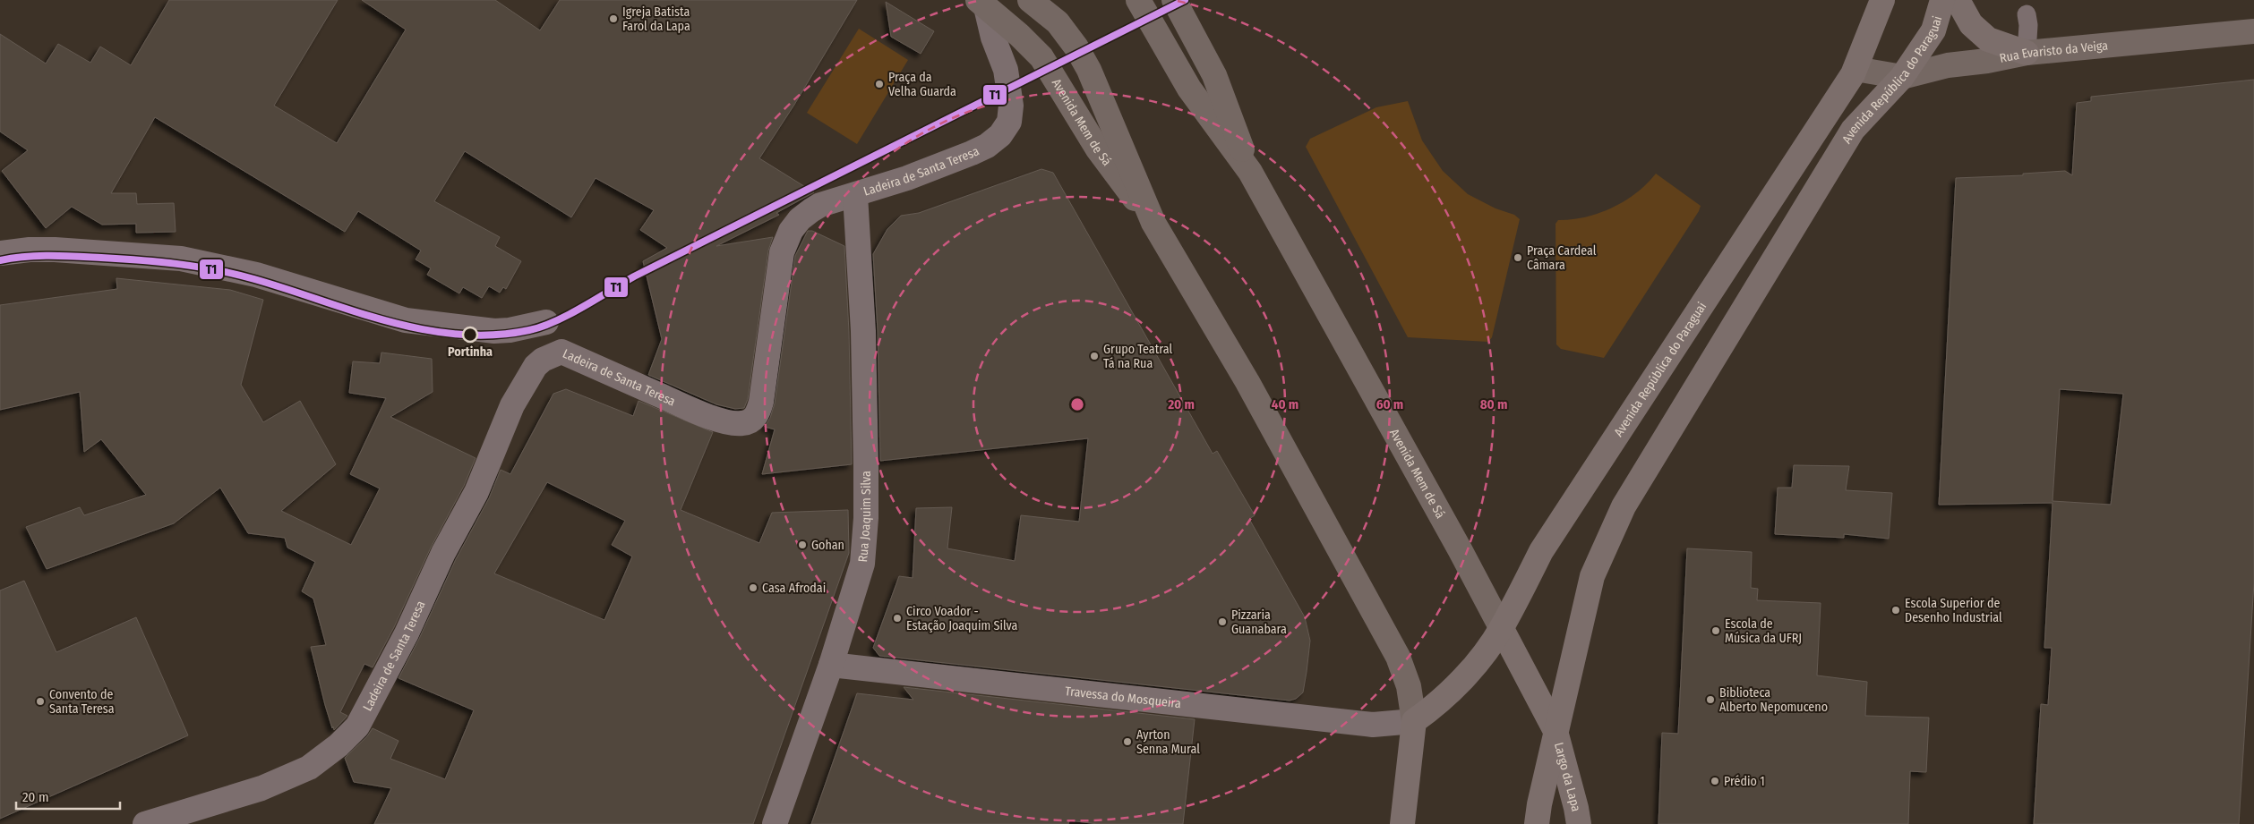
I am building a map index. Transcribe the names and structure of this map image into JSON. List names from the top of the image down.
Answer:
{
  "streets": {
    "main road": [
      "Rua Evaristo da Veiga",
      "Avenida República do Paraguai",
      "Avenida Mem de Sá",
      "Largo da Lapa"
    ],
    "street": ["Ladeira de Santa Teresa", "Rua Joaquim Silva", "Travessa do Mosqueira"]
  },
  "crossings": [
    ["Rua Evaristo da Veiga", "Avenida República do Paraguai"],
    ["Avenida República do Paraguai", "Avenida Mem de Sá"],
    ["Avenida República do Paraguai", "Travessa do Mosqueira"],
    ["Avenida República do Paraguai", "Largo da Lapa"],
    ["Avenida Mem de Sá", "Ladeira de Santa Teresa"],
    ["Avenida Mem de Sá", "Travessa do Mosqueira"],
    ["Avenida Mem de Sá", "Largo da Lapa"],
    ["Ladeira de Santa Teresa", "Rua Joaquim Silva"],
    ["Rua Joaquim Silva", "Travessa do Mosqueira"]
  ],
  "places": [
    "Igreja Batista Farol da Lapa",
    "Praça da Velha Guarda",
    "Praça Cardeal Câmara",
    "Portinha",
    "Grupo Teatral Tá na Rua",
    "Gohan",
    "Casa Afrodai",
    "Escola Superior de Desenho Industrial",
    "Circo Voador - Estação Joaquim Silva",
    "Pizzaria Guanabara",
    "Escola de Música da UFRJ",
    "Biblioteca Alberto Nepomuceno",
    "Convento de Santa Teresa",
    "Ayrton Senna Mural",
    "Prédio 1"
  ],
  "lines": ["transit line T1"],
  "scale_bar": "20 m",
  "rings": [
    "20 m",
    "40 m",
    "60 m",
    "80 m"
  ]
}
